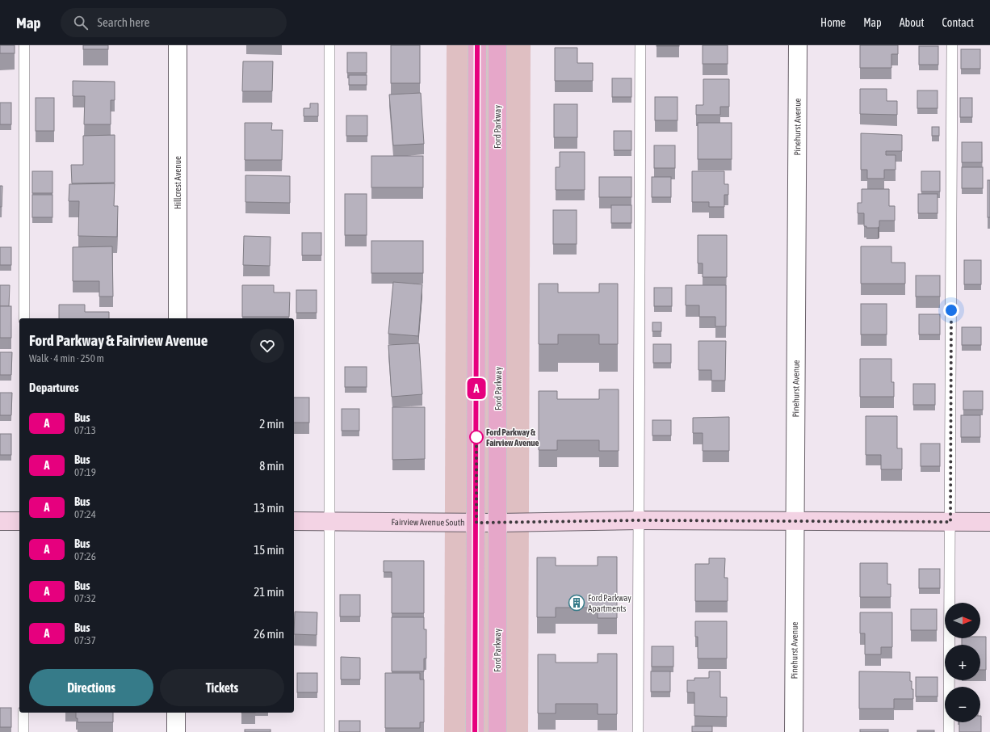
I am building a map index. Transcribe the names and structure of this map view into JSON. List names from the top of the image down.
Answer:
{
  "streets": {
    "main road": ["Ford Parkway"],
    "street": ["Pinehurst Avenue", "Hillcrest Avenue", "Fairview Avenue South"]
  },
  "crossings": [
    ["Ford Parkway", "Fairview Avenue South"],
    ["Pinehurst Avenue", "Fairview Avenue South"]
  ],
  "places": {
    "other": ["Ford Parkway & Fairview Avenue"],
    "building": ["Ford Parkway Apartments"]
  },
  "lines": ["bus line A"],
  "north": "right",
  "page": {
    "header": "Map",
    "search": "Search here",
    "nav": [
      "Home",
      "Map",
      "About",
      "Contact"
    ],
    "on_map": "A",
    "heading": [
      ["Ford Parkway & Fairview Avenue", "Walk · 4 min · 250 m"],
      "Departures"
    ],
    "list": [
      {
        "mark": "A",
        "name": "Bus",
        "note": "07:13",
        "value": "2 min"
      },
      {
        "mark": "A",
        "name": "Bus",
        "note": "07:19",
        "value": "8 min"
      },
      {
        "mark": "A",
        "name": "Bus",
        "note": "07:24",
        "value": "13 min"
      },
      {
        "mark": "A",
        "name": "Bus",
        "note": "07:26",
        "value": "15 min"
      },
      {
        "mark": "A",
        "name": "Bus",
        "note": "07:32",
        "value": "21 min"
      },
      {
        "mark": "A",
        "name": "Bus",
        "note": "07:37",
        "value": "26 min"
      }
    ],
    "map_buttons": ["+", "−"],
    "buttons": ["Directions", "Tickets"]
  }
}
